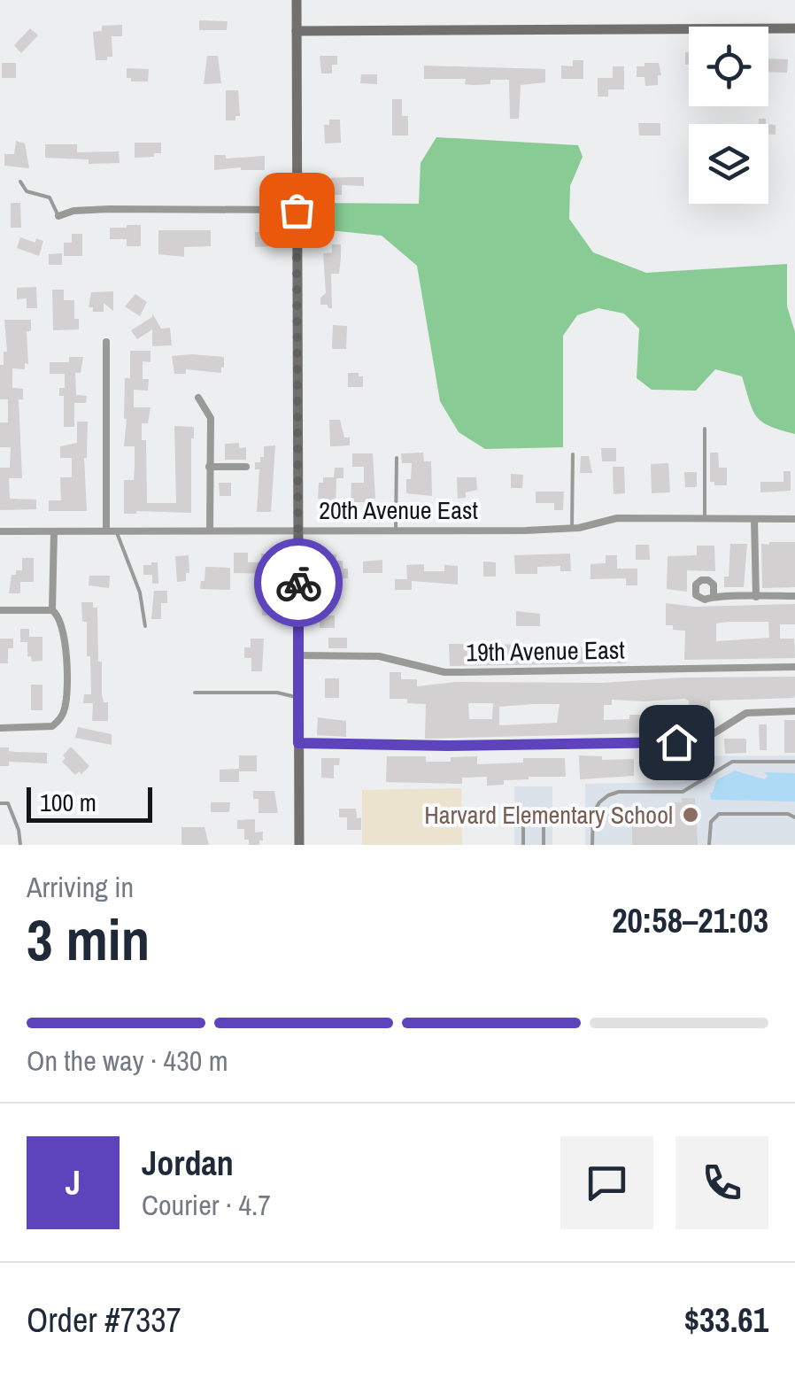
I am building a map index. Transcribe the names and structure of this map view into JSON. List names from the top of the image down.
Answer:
{
  "streets": {
    "street": ["20th Avenue East", "19th Avenue East"]
  },
  "places": ["Harvard Elementary School"],
  "scale_bar": "100 m",
  "page": {
    "scale": "100 m",
    "heading": ["3 min", "Arriving in", "20:58–21:03"],
    "panel": [
      "Jordan",
      "Courier · 4.7",
      "Order #7337",
      "$33.61"
    ],
    "bar": "On the way · 430 m",
    "round": "J"
  }
}
